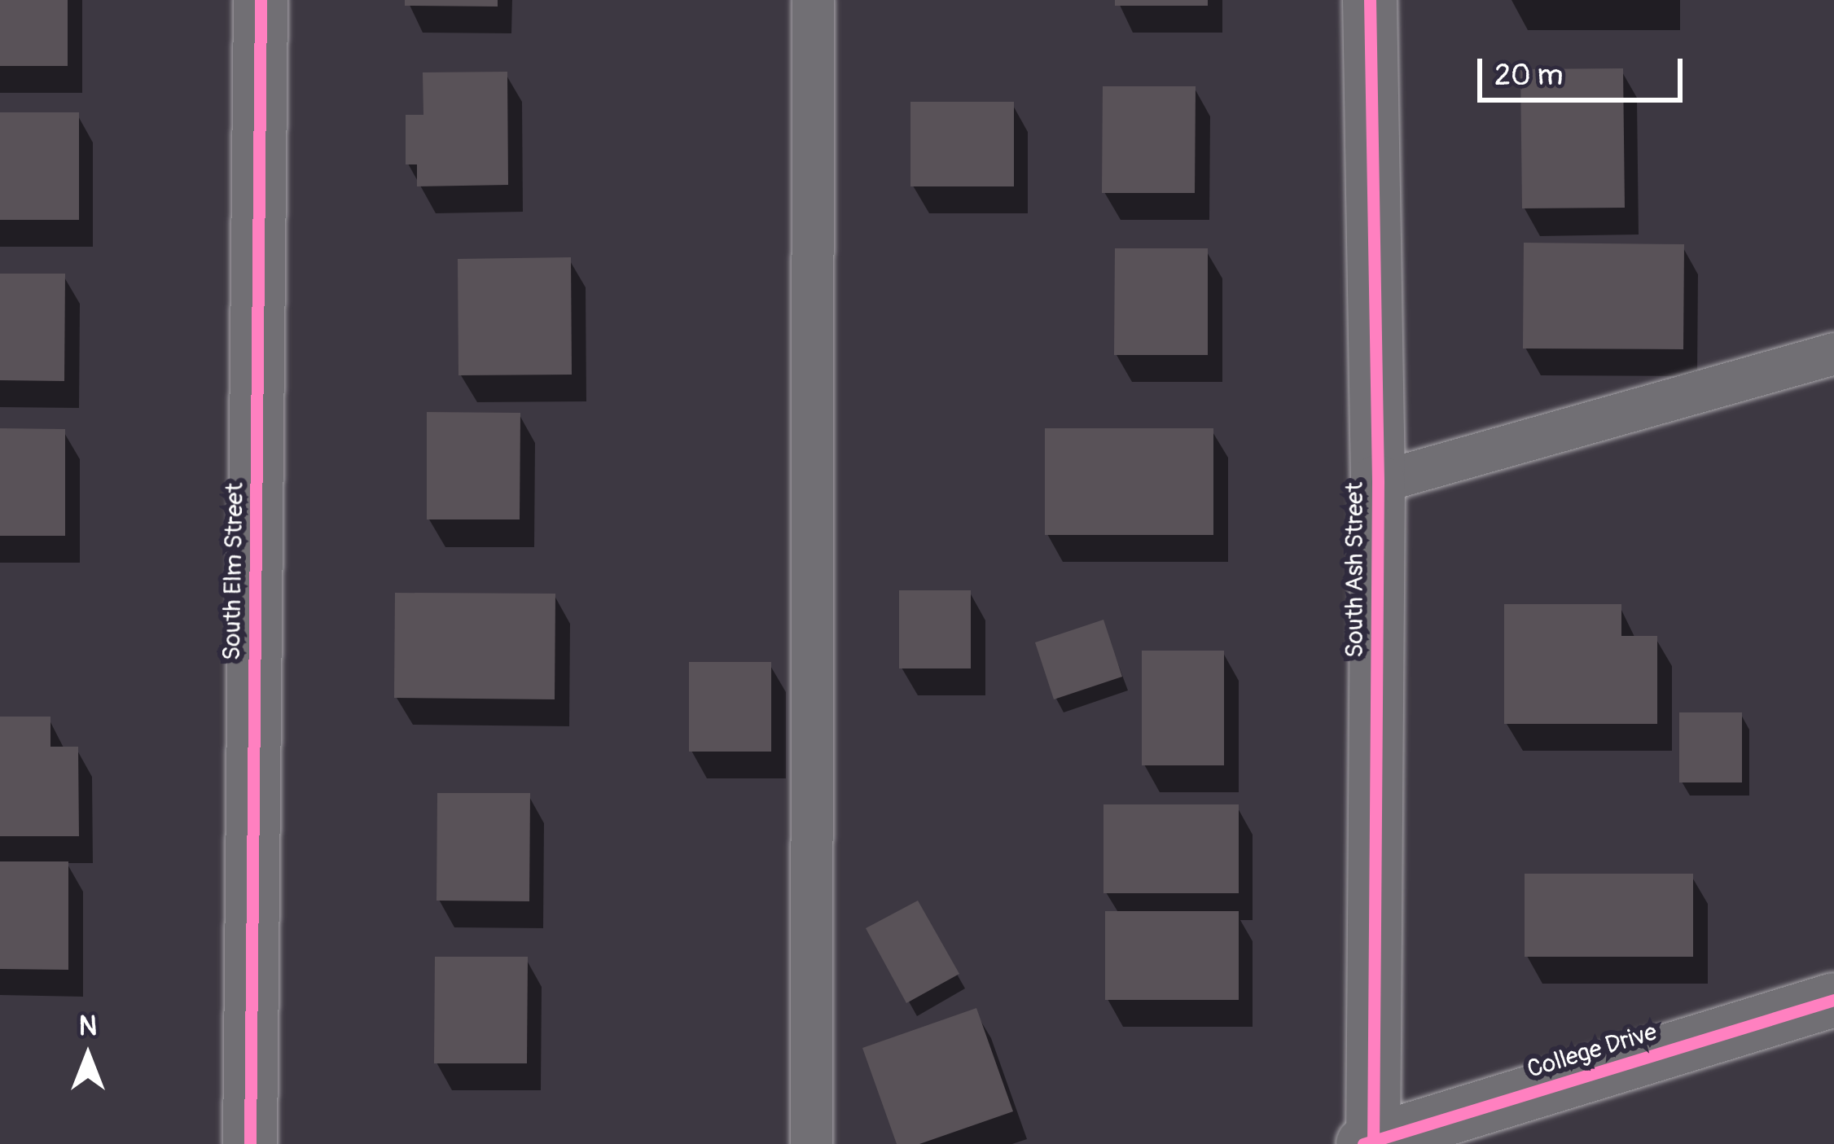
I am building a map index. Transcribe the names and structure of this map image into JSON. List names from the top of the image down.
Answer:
{
  "streets": {
    "street": ["South Ash Street", "South Elm Street", "College Drive"]
  },
  "crossings": [
    ["South Ash Street", "College Drive"]
  ],
  "scale_bar": "20 m",
  "north": "top"
}
